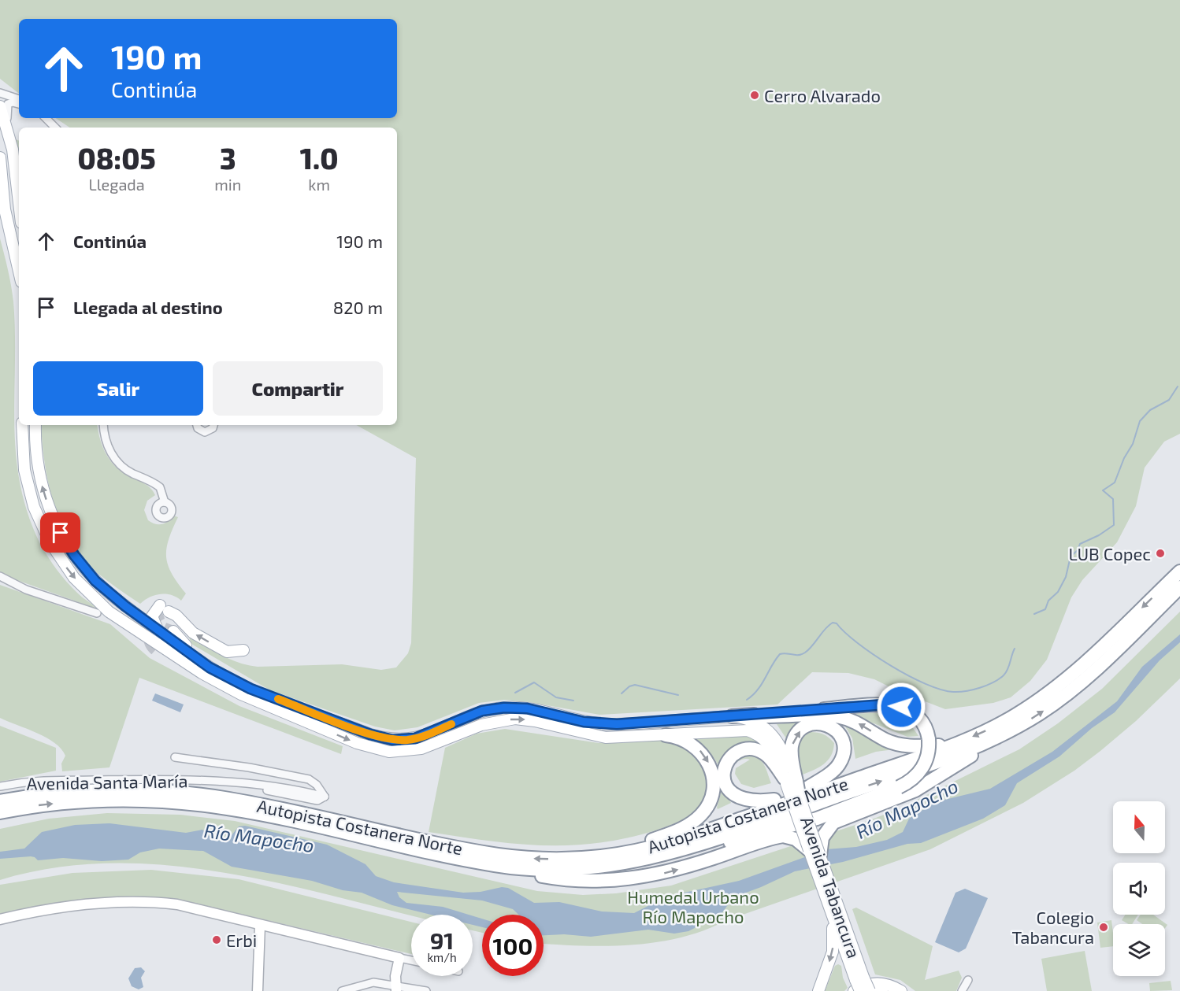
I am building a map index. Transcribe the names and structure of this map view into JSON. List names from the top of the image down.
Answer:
{
  "streets": {
    "highway": ["Autopista Costanera Norte"],
    "main road": ["Avenida Tabancura"],
    "street": ["Avenida Santa María"]
  },
  "water": ["Río Mapocho"],
  "parks": ["Humedal Urbano Río Mapocho"],
  "places": [
    "Cerro Alvarado",
    "LUB Copec",
    "Colegio Tabancura",
    "Erbi"
  ],
  "north": "top",
  "page": {
    "turn": ["190 m", "Continúa"],
    "eta": [
      "08:05",
      "Llegada",
      "3",
      "min",
      "1.0",
      "km"
    ],
    "list": [
      {
        "name": "Continúa",
        "value": "190 m"
      },
      {
        "name": "Llegada al destino",
        "value": "820 m"
      }
    ],
    "buttons": ["Salir", "Compartir"],
    "speed": "91 km/h",
    "limit": "100"
  }
}
